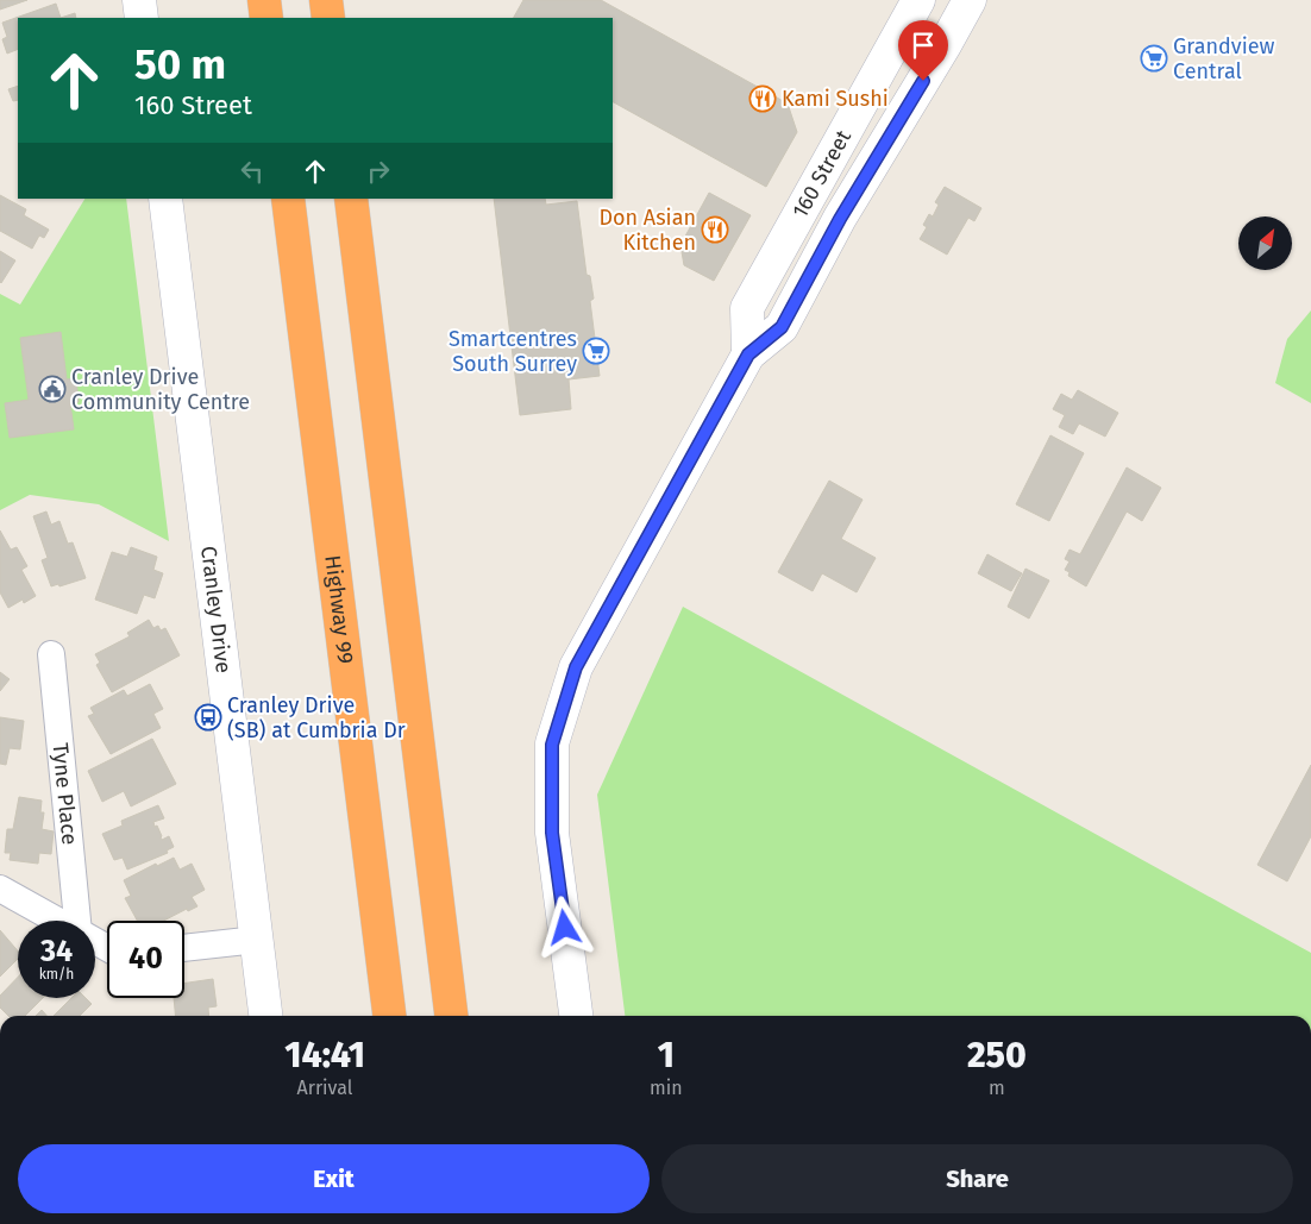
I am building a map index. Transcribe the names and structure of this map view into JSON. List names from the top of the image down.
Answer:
{
  "streets": {
    "highway": ["Highway 99"],
    "street": ["160 Street", "Cranley Drive", "Tyne Place"]
  },
  "places": {
    "supermarket": ["Grandview Central", "Smartcentres South Surrey"],
    "restaurant": ["Kami Sushi", "Don Asian Kitchen"],
    "public building": ["Cranley Drive Community Centre"],
    "bus stop": ["Cranley Drive (SB) at Cumbria Dr"]
  },
  "north": "top right",
  "page": {
    "turn": ["50 m", "160 Street"],
    "speed": "34 km/h",
    "limit": "40",
    "eta": [
      "14:41",
      "Arrival",
      "1",
      "min",
      "250",
      "m"
    ],
    "buttons": ["Exit", "Share"]
  }
}
